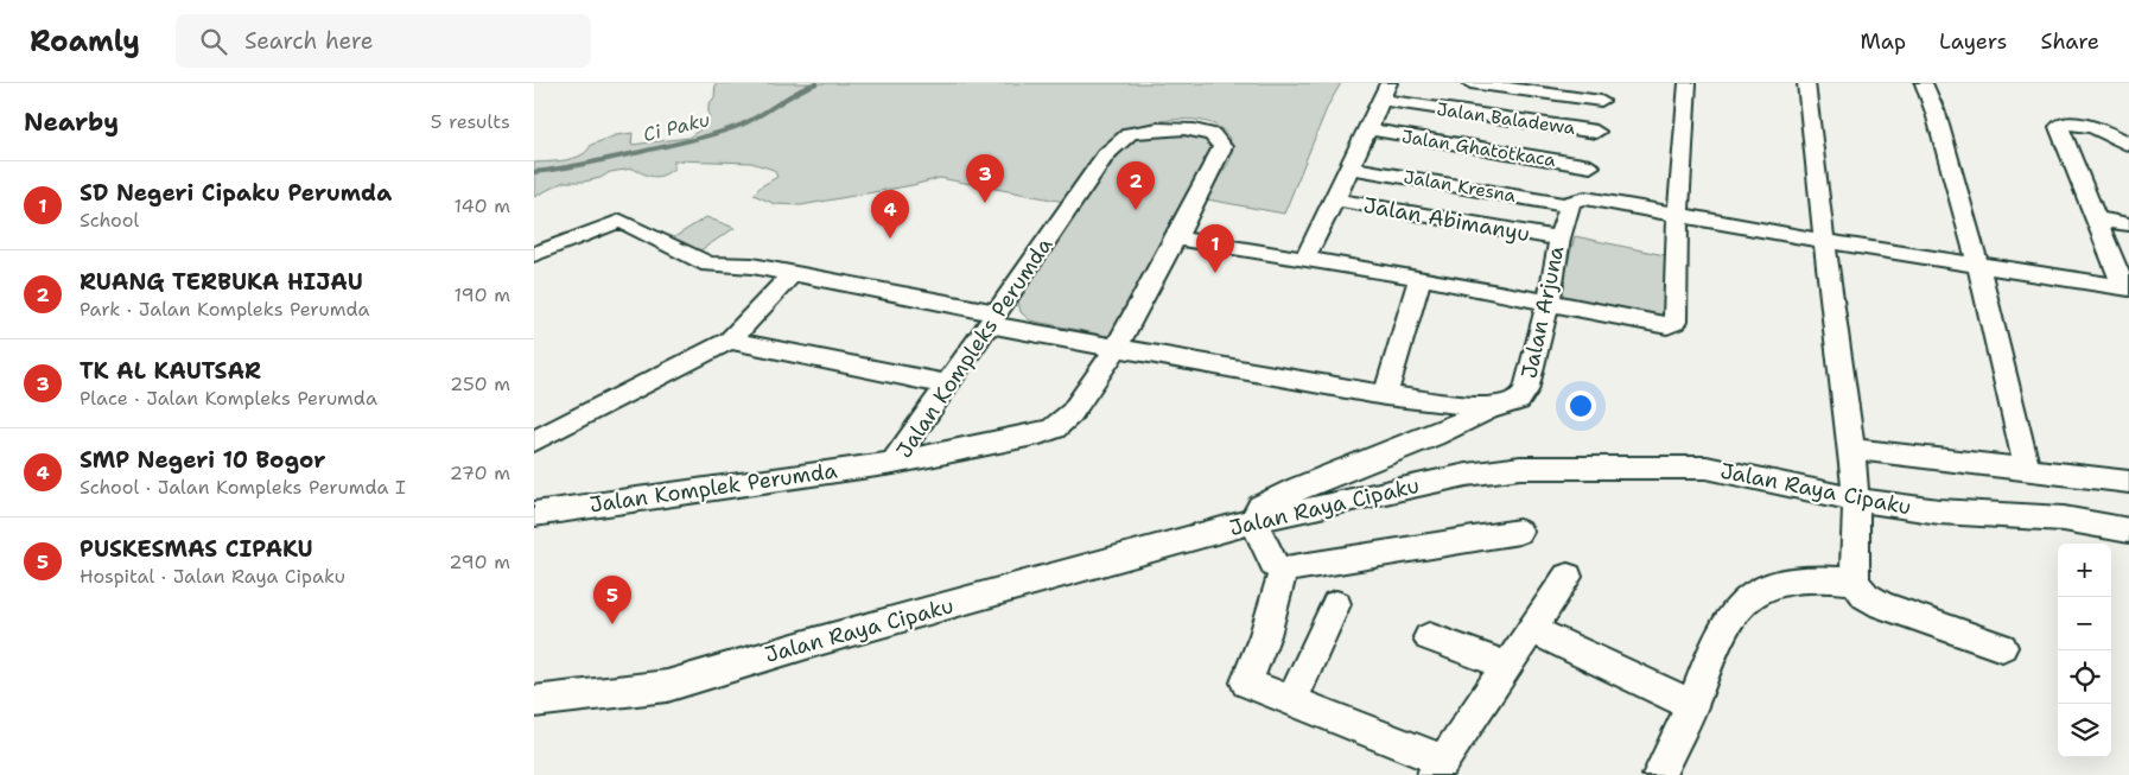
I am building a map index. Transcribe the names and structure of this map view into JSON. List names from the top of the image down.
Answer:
{
  "streets": {
    "street": [
      "Jalan Baladewa",
      "Jalan Ghatotkaca",
      "Jalan Kresna",
      "Jalan Abimanyu",
      "Jalan Arjuna",
      "Jalan Kompleks Perumda",
      "Jalan Komplek Perumda",
      "Jalan Raya Cipaku"
    ]
  },
  "crossings": [
    ["Jalan Baladewa", "Jalan Arjuna"],
    ["Jalan Ghatotkaca", "Jalan Arjuna"],
    ["Jalan Kresna", "Jalan Arjuna"],
    ["Jalan Abimanyu", "Jalan Arjuna"],
    ["Jalan Arjuna", "Jalan Raya Cipaku"],
    ["Jalan Kompleks Perumda", "Jalan Komplek Perumda"]
  ],
  "water": ["Ci Paku"],
  "page": {
    "header": "Roamly",
    "search": "Search here",
    "nav": ["Map", "Layers", "Share"],
    "heading": ["Nearby", "5 results"],
    "pins": [
      "3",
      "2",
      "4",
      "1",
      "5"
    ],
    "list": [
      {
        "mark": "1",
        "name": "SD Negeri Cipaku Perumda",
        "note": "School",
        "value": "140 m"
      },
      {
        "mark": "2",
        "name": "RUANG TERBUKA HIJAU",
        "note": "Park · Jalan Kompleks Perumda",
        "value": "190 m"
      },
      {
        "mark": "3",
        "name": "TK AL KAUTSAR",
        "note": "Place · Jalan Kompleks Perumda",
        "value": "250 m"
      },
      {
        "mark": "4",
        "name": "SMP Negeri 10 Bogor",
        "note": "School · Jalan Kompleks Perumda I",
        "value": "270 m"
      },
      {
        "mark": "5",
        "name": "PUSKESMAS CIPAKU",
        "note": "Hospital · Jalan Raya Cipaku",
        "value": "290 m"
      }
    ],
    "map_buttons": ["+", "−"]
  }
}
